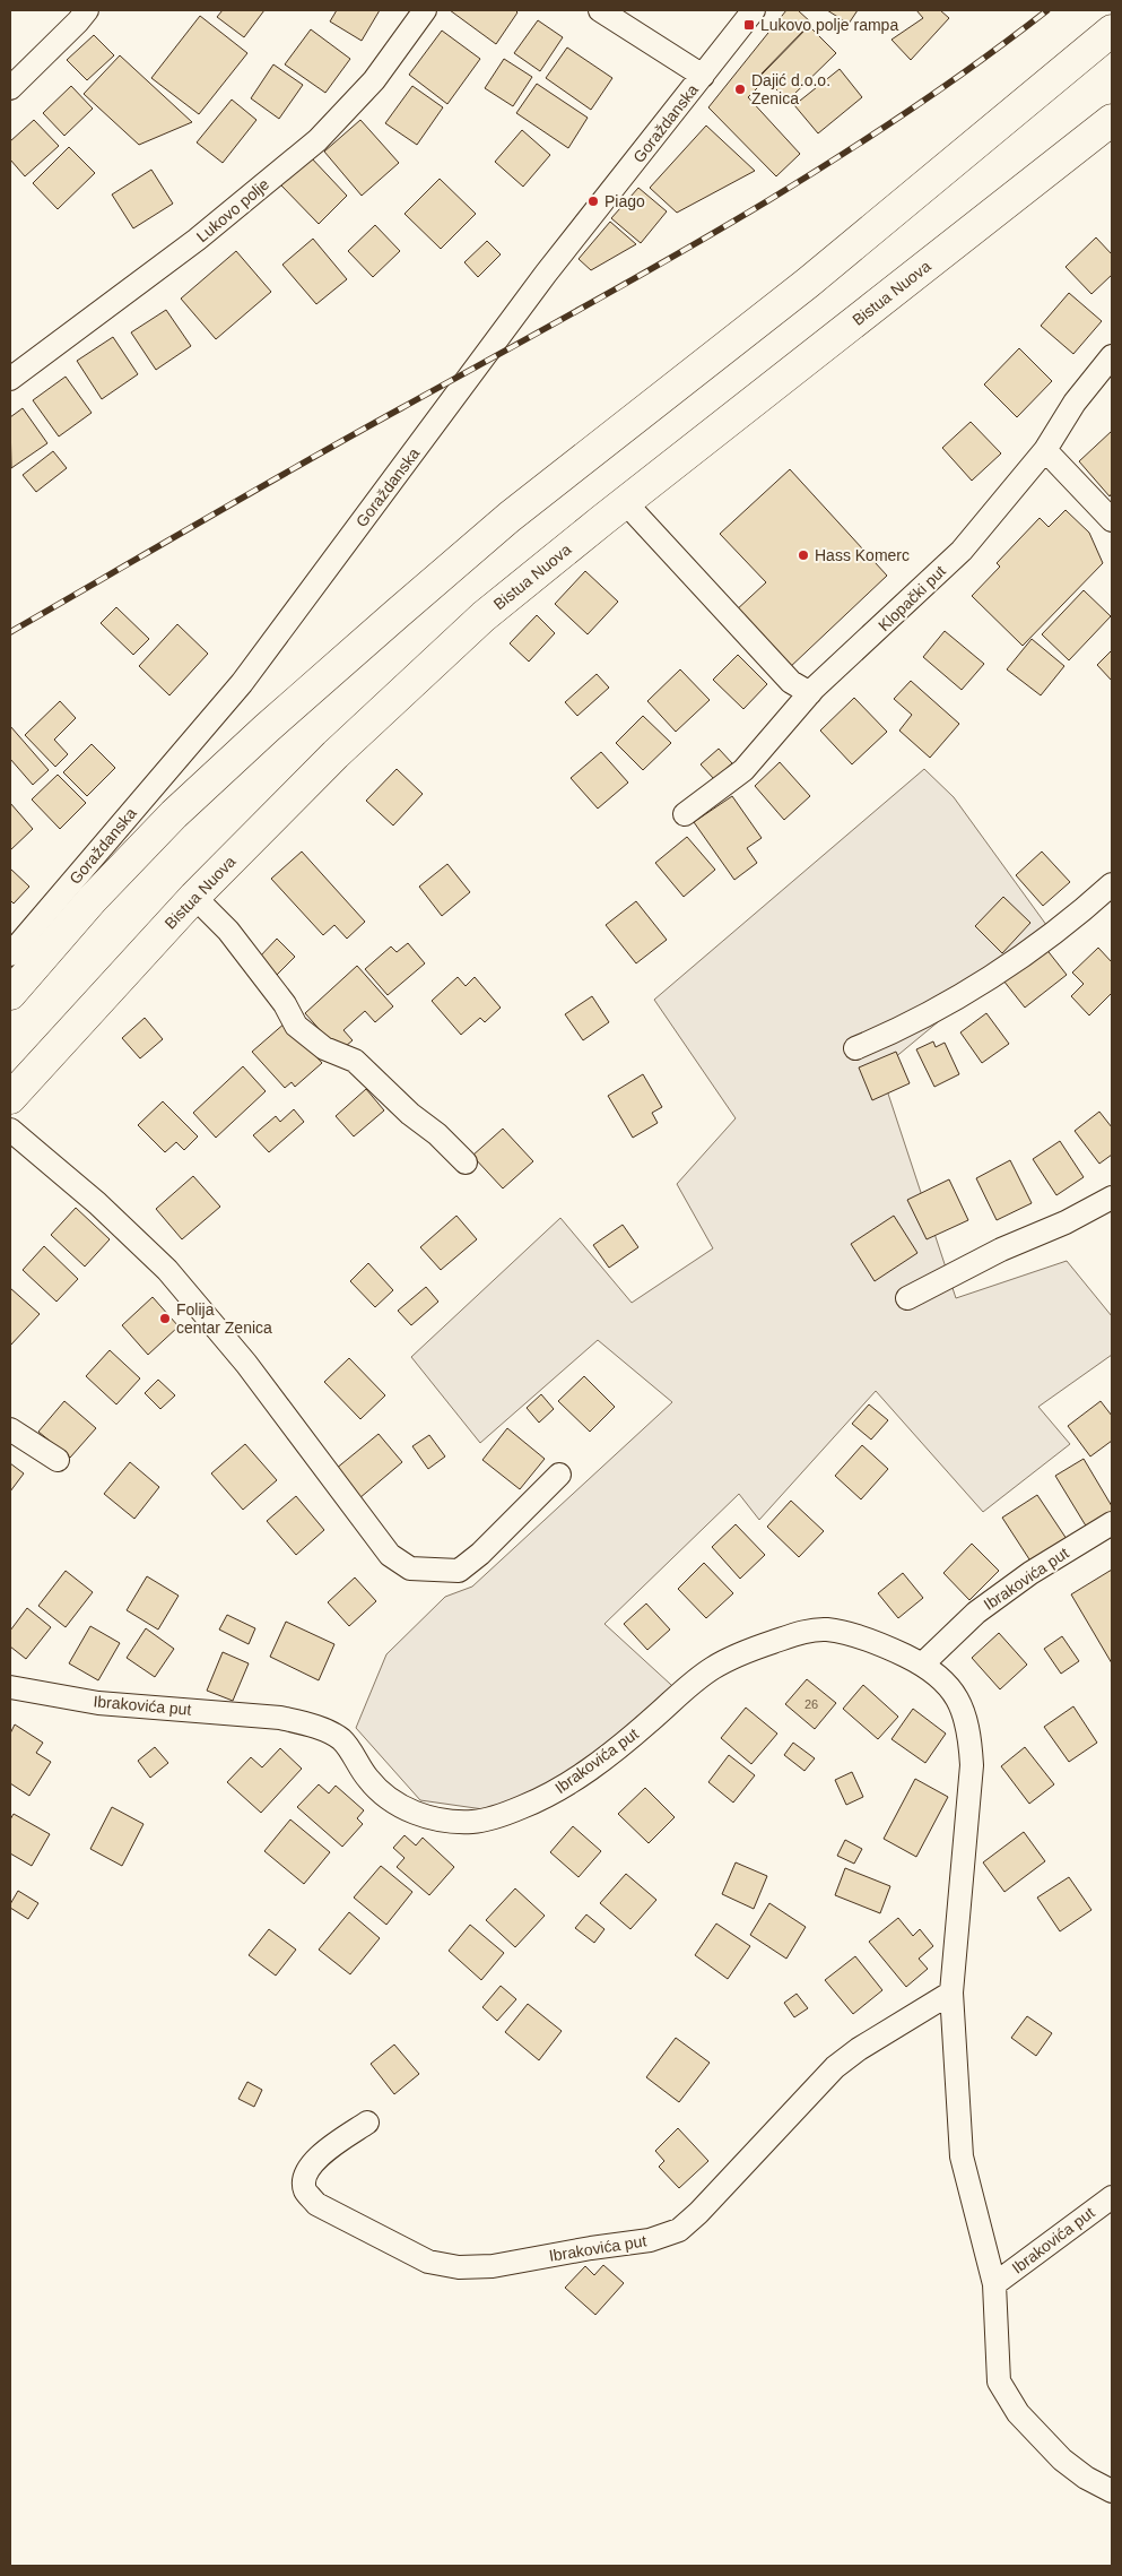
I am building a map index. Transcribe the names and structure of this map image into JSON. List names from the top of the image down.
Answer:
{
  "streets": {
    "main road": ["Bistua Nuova"],
    "street": [
      "Goraždanska",
      "Lukovo polje",
      "Klopački put",
      "Ibrakovića put"
    ]
  },
  "places": {
    "transit": ["Lukovo polje rampa"],
    "other": [
      "Dajić d.o.o. Zenica",
      "Piago",
      "Hass Komerc",
      "Folija centar Zenica"
    ]
  },
  "house_numbers": ["26"]
}
